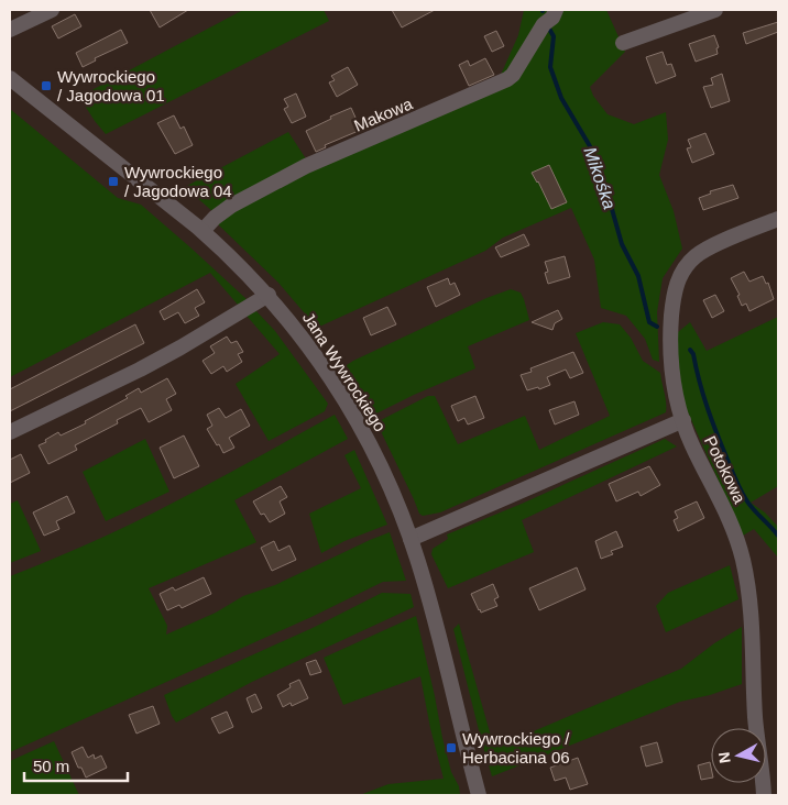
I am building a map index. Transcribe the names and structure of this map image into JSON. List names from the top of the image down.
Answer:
{
  "streets": {
    "street": ["Makowa", "Jana Wywrockiego", "Potokowa"]
  },
  "crossings": [
    ["Makowa", "Jana Wywrockiego"]
  ],
  "water": ["Mikośka"],
  "places": {
    "transit": ["Wywrockiego / Jagodowa 01", "Wywrockiego / Jagodowa 04", "Wywrockiego / Herbaciana 06"]
  },
  "scale_bar": "50 m",
  "north": "left"
}
